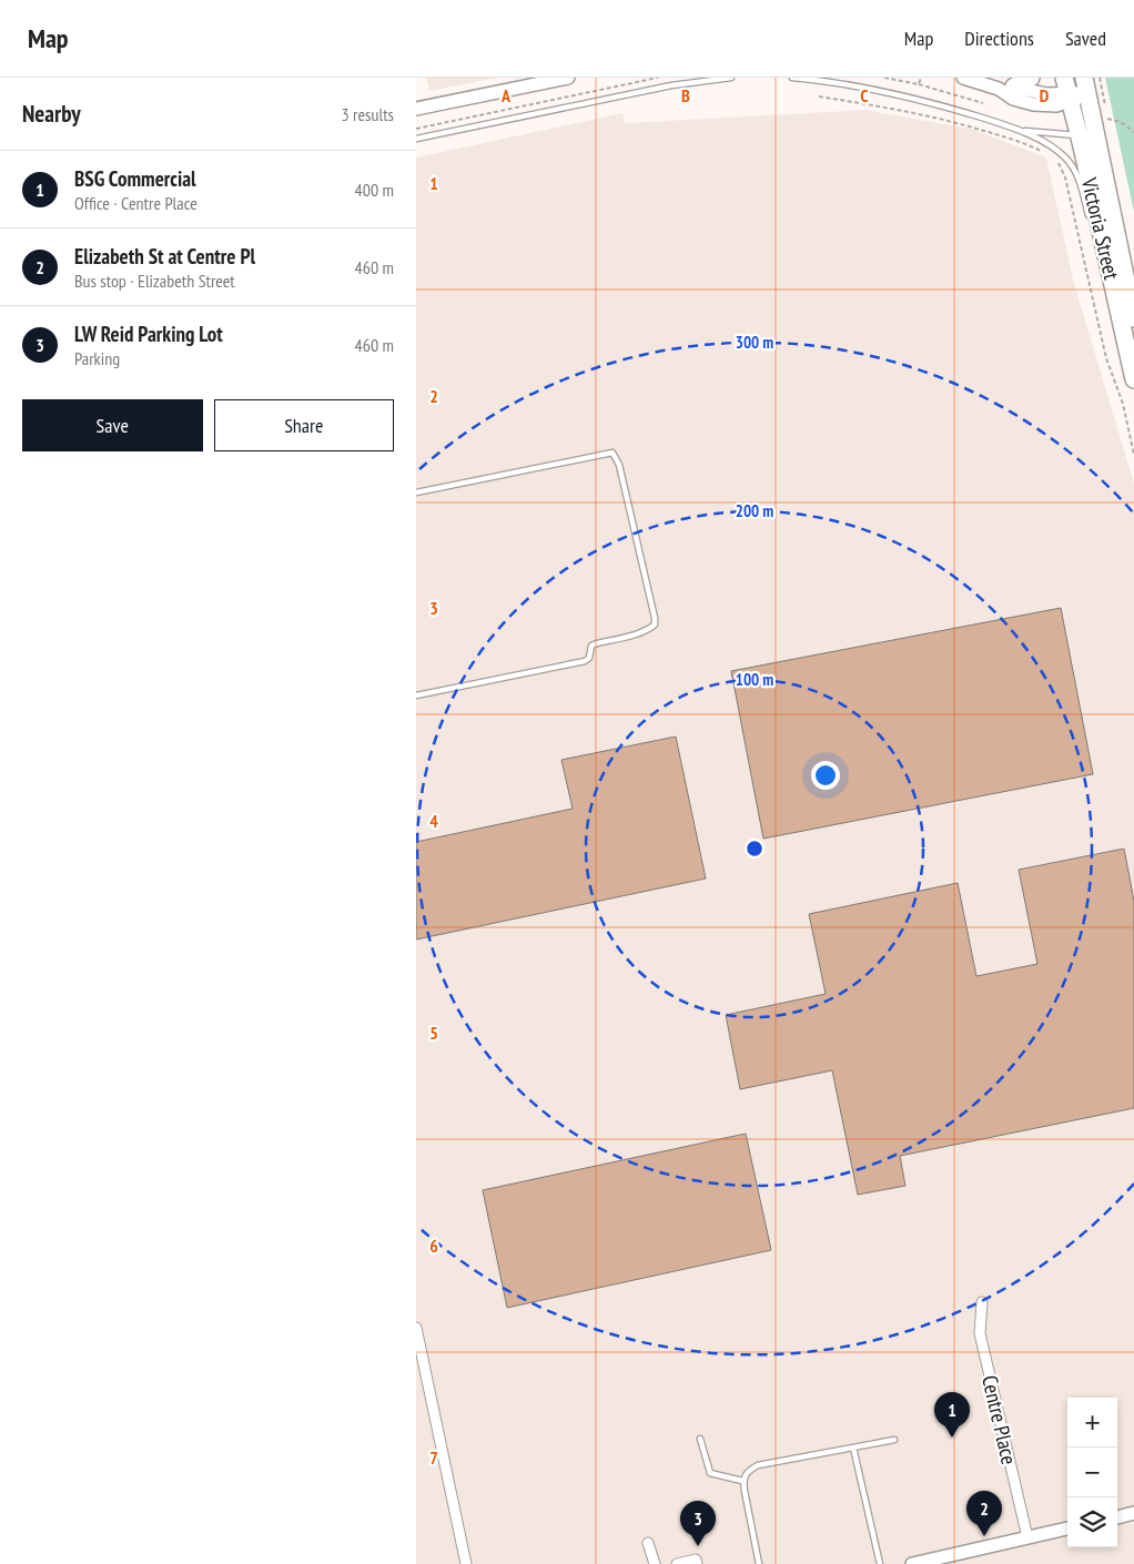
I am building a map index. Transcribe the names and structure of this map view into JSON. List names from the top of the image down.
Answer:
{
  "streets": {
    "main road": ["Victoria Street"],
    "street": ["Centre Place"]
  },
  "page": {
    "header": "Map",
    "nav": ["Map", "Directions", "Saved"],
    "heading": ["Nearby", "3 results"],
    "list": [
      {
        "mark": "1",
        "name": "BSG Commercial",
        "note": "Office · Centre Place",
        "value": "400 m"
      },
      {
        "mark": "2",
        "name": "Elizabeth St at Centre Pl",
        "note": "Bus stop · Elizabeth Street",
        "value": "460 m"
      },
      {
        "mark": "3",
        "name": "LW Reid Parking Lot",
        "note": "Parking",
        "value": "460 m"
      }
    ],
    "buttons": ["Save", "Share"],
    "pins": ["1", "2", "3"],
    "map_buttons": ["+", "−"]
  },
  "grid": {
    "columns": [
      "A",
      "B",
      "C",
      "D"
    ],
    "rows": [
      "1",
      "2",
      "3",
      "4",
      "5",
      "6",
      "7"
    ]
  },
  "rings": ["300 m", "200 m", "100 m"]
}
